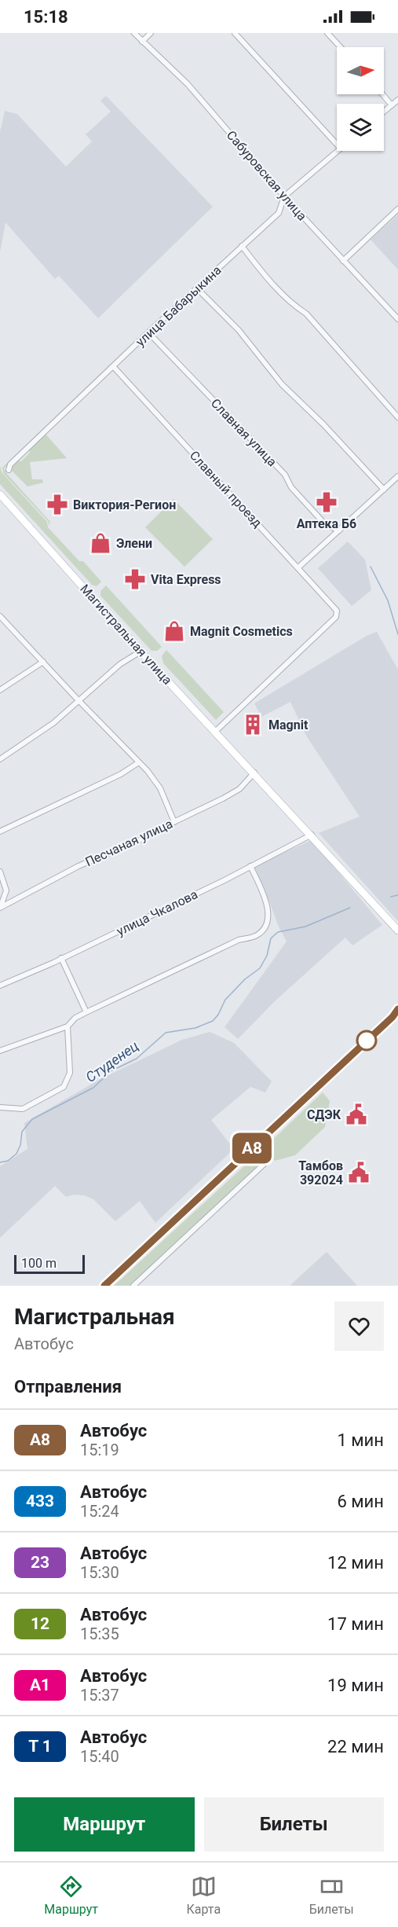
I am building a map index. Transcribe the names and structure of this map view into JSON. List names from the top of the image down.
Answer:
{
  "streets": {
    "main road": ["Магистральная улица"],
    "street": [
      "Сабуровская улица",
      "улица Бабарыкина",
      "Славная улица",
      "Славный проезд",
      "Песчаная улица",
      "улица Чкалова"
    ]
  },
  "crossings": [
    ["Сабуровская улица", "улица Бабарыкина"],
    ["улица Бабарыкина", "Славная улица"],
    ["улица Бабарыкина", "Славный проезд"],
    ["Славный проезд", "Магистральная улица"],
    ["Магистральная улица", "Песчаная улица"],
    ["Магистральная улица", "улица Чкалова"]
  ],
  "water": ["Студенец"],
  "places": {
    "pharmacy": ["Аптека Б6", "Виктория-Регион", "Vita Express"],
    "shop": ["Элени", "Magnit Cosmetics"],
    "building": ["Magnit"],
    "public building": ["СДЭК", "Тамбов 392024"]
  },
  "lines": ["bus line А8"],
  "scale_bar": "100 m",
  "north": "right",
  "page": {
    "status": "15:18",
    "on_map": "А8",
    "scale": "100 m",
    "heading": [
      ["Магистральная", "Автобус"],
      "Отправления"
    ],
    "list": [
      {
        "mark": "А8",
        "name": "Автобус",
        "note": "15:19",
        "value": "1 мин"
      },
      {
        "mark": "433",
        "name": "Автобус",
        "note": "15:24",
        "value": "6 мин"
      },
      {
        "mark": "23",
        "name": "Автобус",
        "note": "15:30",
        "value": "12 мин"
      },
      {
        "mark": "12",
        "name": "Автобус",
        "note": "15:35",
        "value": "17 мин"
      },
      {
        "mark": "А1",
        "name": "Автобус",
        "note": "15:37",
        "value": "19 мин"
      },
      {
        "mark": "Т 1",
        "name": "Автобус",
        "note": "15:40",
        "value": "22 мин"
      }
    ],
    "buttons": ["Маршрут", "Билеты"],
    "tabs": ["Маршрут", "Карта", "Билеты"]
  }
}
